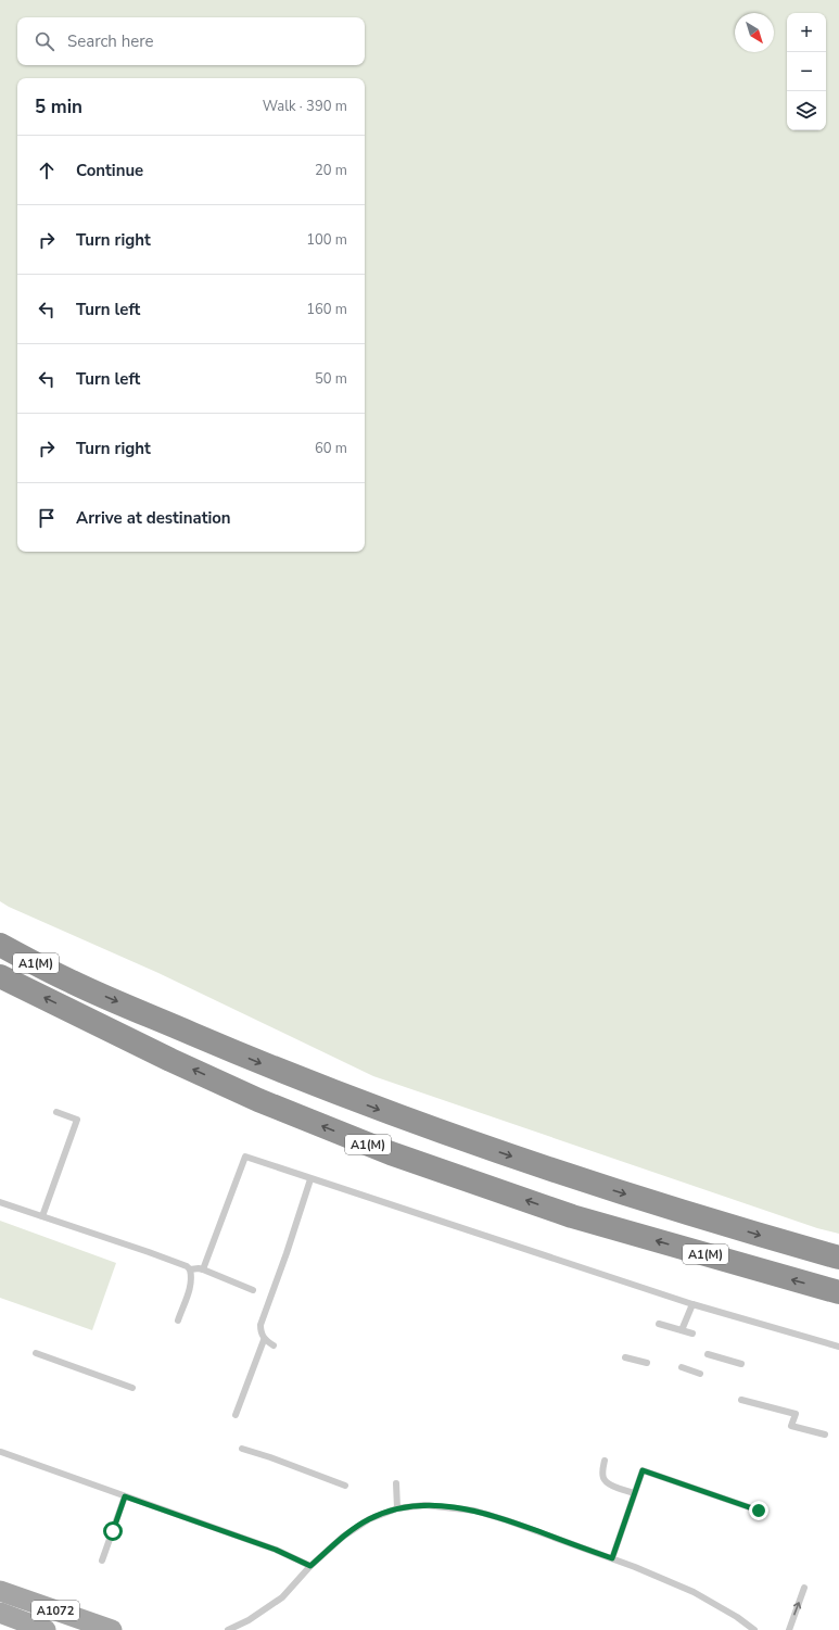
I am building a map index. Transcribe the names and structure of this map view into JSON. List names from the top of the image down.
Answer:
{
  "streets": {
    "highway": ["A1(M)"],
    "main road": ["A1072"]
  },
  "north": "bottom right",
  "page": {
    "map_buttons": ["+", "−"],
    "search": "Search here",
    "heading": ["5 min", "Walk · 390 m"],
    "list": [
      ["Continue", "20 m"],
      ["Turn right", "100 m"],
      ["Turn left", "160 m"],
      ["Turn left", "50 m"],
      ["Turn right", "60 m"],
      "Arrive at destination"
    ]
  }
}
